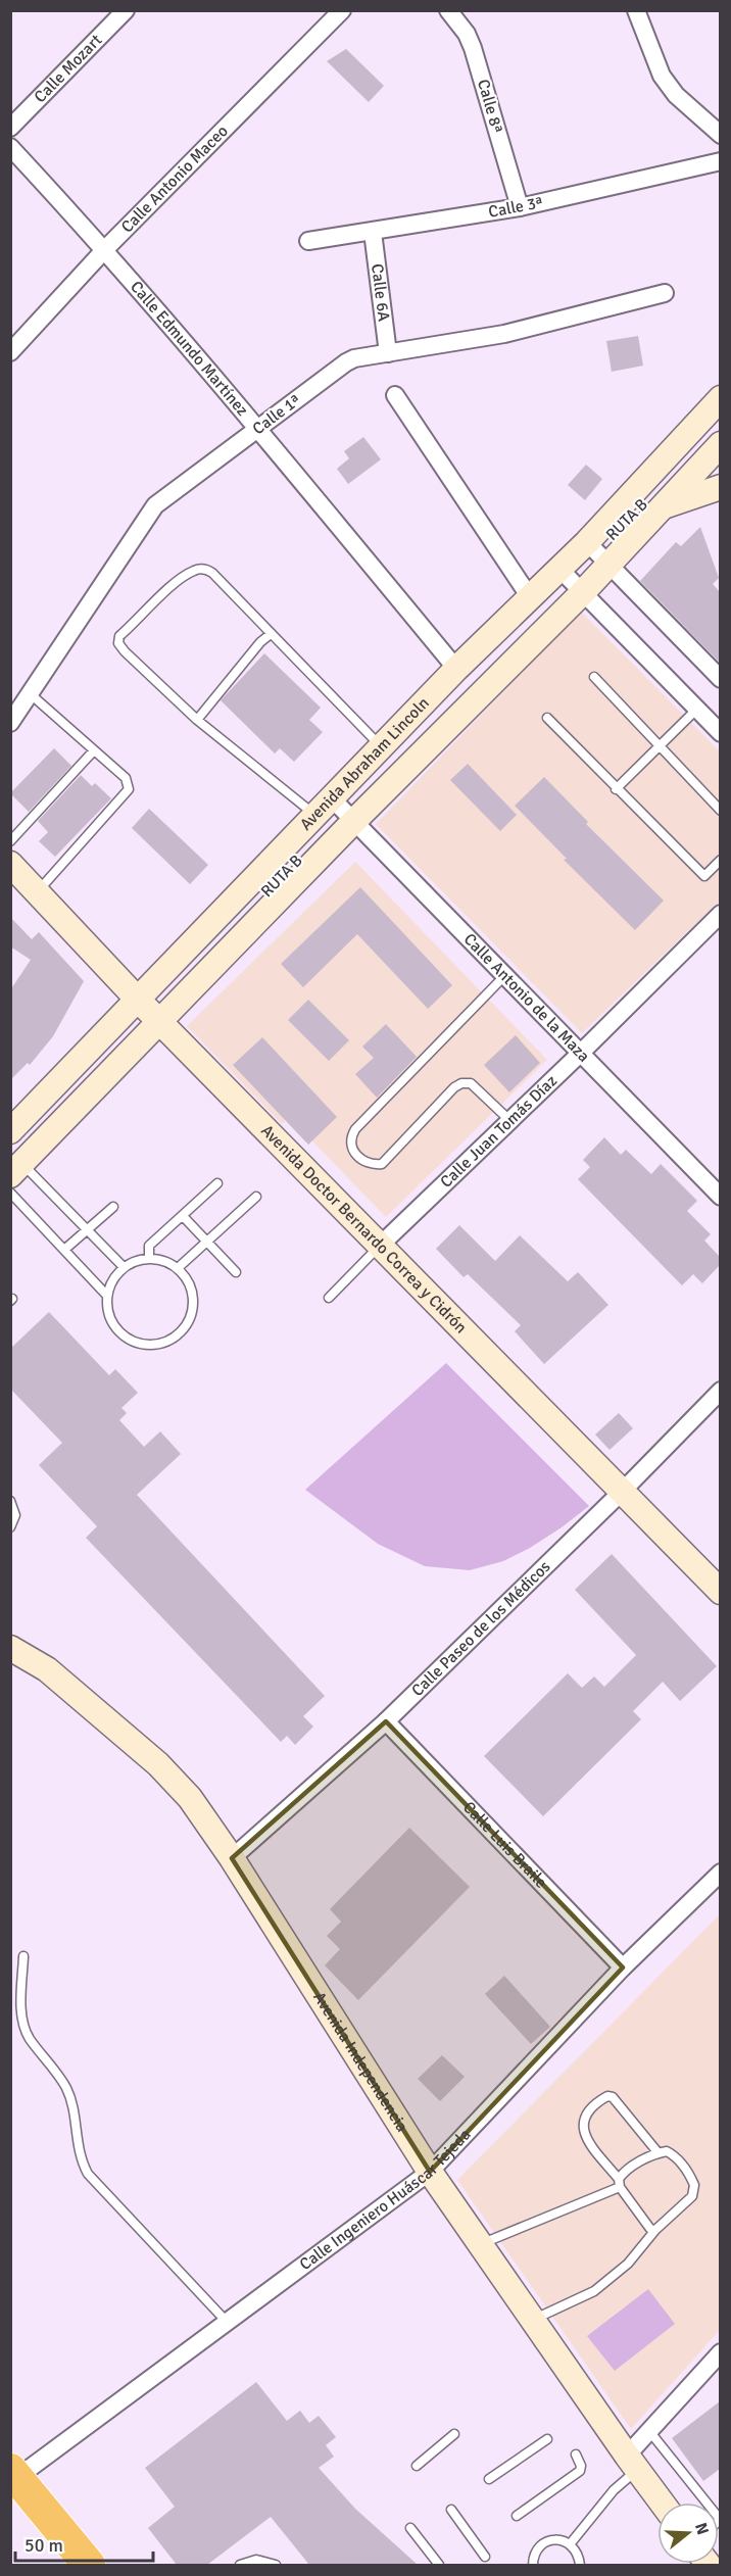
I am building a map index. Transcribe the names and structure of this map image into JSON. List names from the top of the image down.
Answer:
{
  "streets": {
    "main road": ["Avenida Abraham Lincoln", "Avenida Doctor Bernardo Correa y Cidrón", "Avenida Independencia"],
    "street": [
      "Calle Mozart",
      "Calle 8ª",
      "Calle Antonio Maceo",
      "Calle 3ª",
      "Calle 6A",
      "Calle Edmundo Martínez",
      "Calle 1ª",
      "Calle Antonio de la Maza",
      "Calle Juan Tomás Díaz",
      "Calle Paseo de los Médicos",
      "Calle Luis Braile",
      "Calle Ingeniero Huáscar Tejeda"
    ],
    "lane": ["RUTA B"]
  },
  "crossings": [
    ["Calle 8ª", "Calle 3ª"],
    ["Calle Antonio Maceo", "Calle Edmundo Martínez"],
    ["Calle 3ª", "Calle 6A"],
    ["Calle 6A", "Calle 1ª"],
    ["Calle Edmundo Martínez", "Calle 1ª"],
    ["Calle Edmundo Martínez", "Avenida Abraham Lincoln"],
    ["RUTA B", "Avenida Abraham Lincoln"],
    ["Avenida Abraham Lincoln", "Calle Antonio de la Maza"],
    ["Avenida Abraham Lincoln", "Avenida Doctor Bernardo Correa y Cidrón"],
    ["Calle Antonio de la Maza", "Calle Juan Tomás Díaz"],
    ["Calle Juan Tomás Díaz", "Avenida Doctor Bernardo Correa y Cidrón"],
    ["Avenida Doctor Bernardo Correa y Cidrón", "Calle Paseo de los Médicos"],
    ["Calle Paseo de los Médicos", "Calle Luis Braile"],
    ["Calle Paseo de los Médicos", "Avenida Independencia"],
    ["Calle Luis Braile", "Calle Ingeniero Huáscar Tejeda"],
    ["Avenida Independencia", "Calle Ingeniero Huáscar Tejeda"]
  ],
  "scale_bar": "50 m",
  "north": "right"
}
